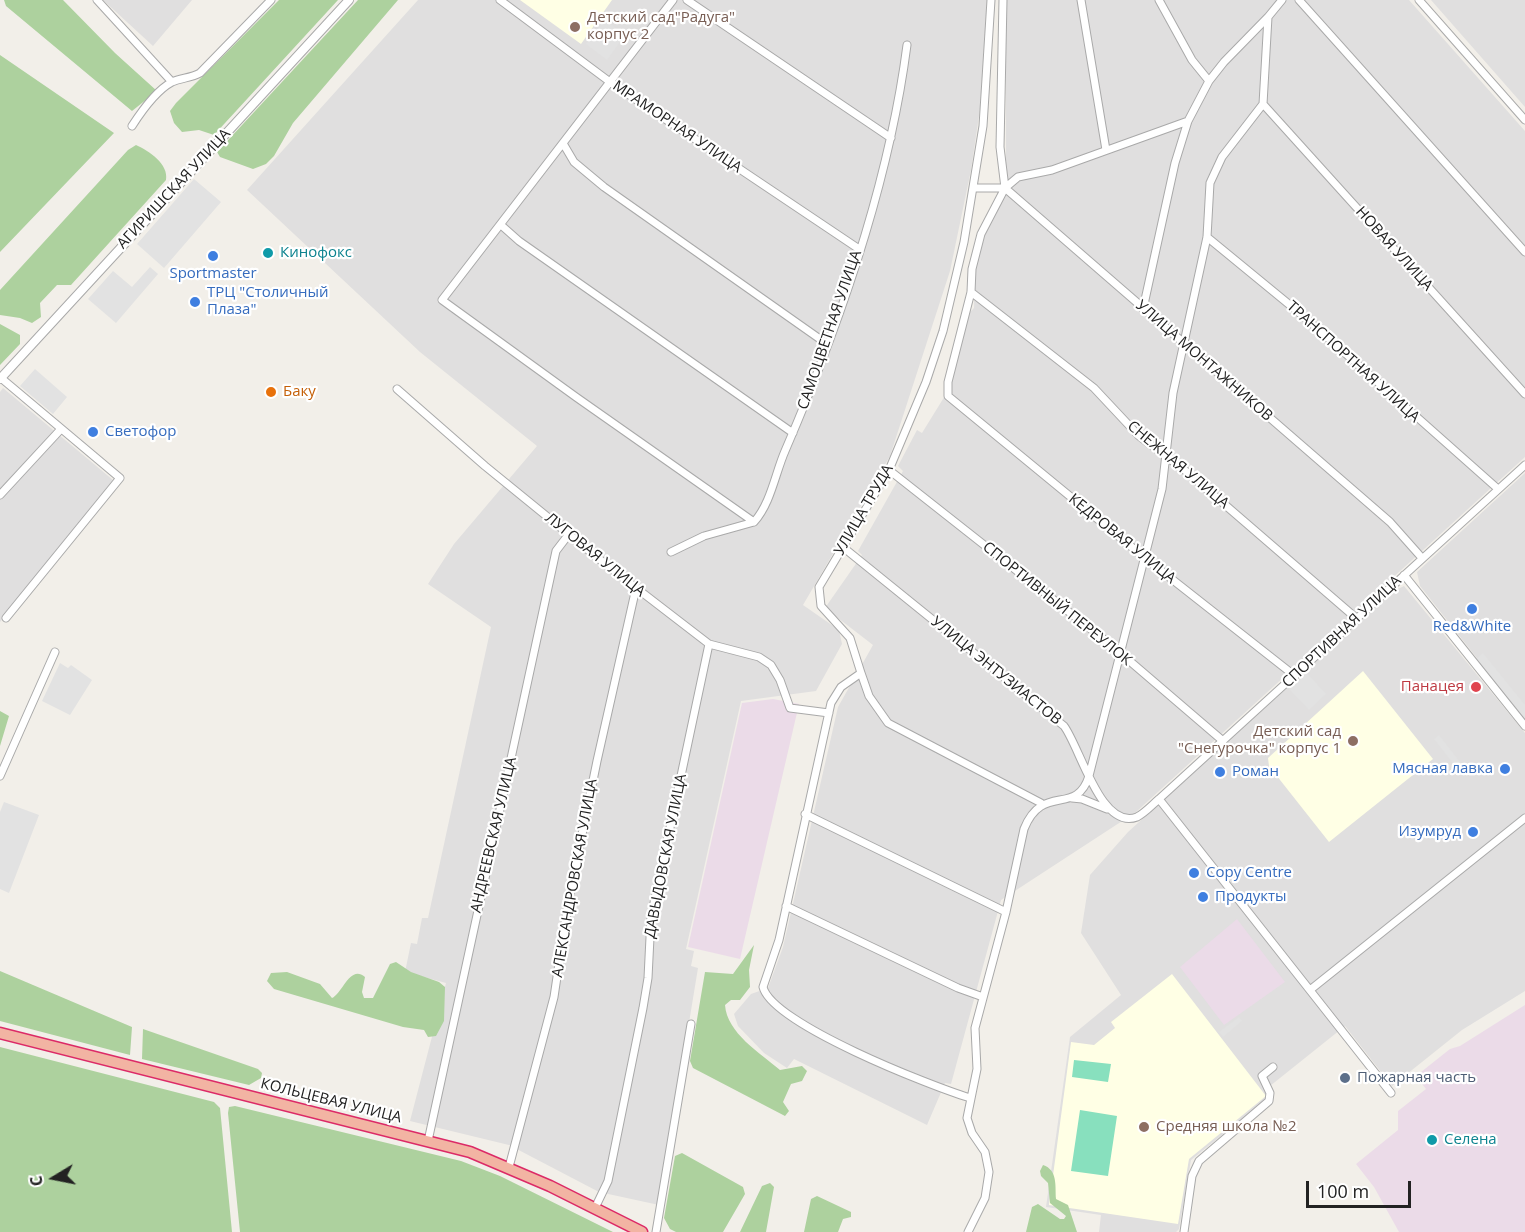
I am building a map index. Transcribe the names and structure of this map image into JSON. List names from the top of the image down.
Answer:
{
  "streets": {
    "highway": ["КОЛЬЦЕВАЯ УЛИЦА"],
    "street": [
      "МРАМОРНАЯ УЛИЦА",
      "АГИРИШСКАЯ УЛИЦА",
      "НОВАЯ УЛИЦА",
      "САМОЦВЕТНАЯ УЛИЦА",
      "УЛИЦА МОНТАЖНИКОВ",
      "ТРАНСПОРТНАЯ УЛИЦА",
      "СНЕЖНАЯ УЛИЦА",
      "УЛИЦА ТРУДА",
      "КЕДРОВАЯ УЛИЦА",
      "ЛУГОВАЯ УЛИЦА",
      "СПОРТИВНЫЙ ПЕРЕУЛОК",
      "СПОРТИВНАЯ УЛИЦА",
      "УЛИЦА ЭНТУЗИАСТОВ",
      "АНДРЕЕВСКАЯ УЛИЦА",
      "ДАВЫДОВСКАЯ УЛИЦА",
      "АЛЕКСАНДРОВСКАЯ УЛИЦА"
    ]
  },
  "crossings": [
    ["МРАМОРНАЯ УЛИЦА", "САМОЦВЕТНАЯ УЛИЦА"],
    ["УЛИЦА МОНТАЖНИКОВ", "СПОРТИВНАЯ УЛИЦА"],
    ["ТРАНСПОРТНАЯ УЛИЦА", "СПОРТИВНАЯ УЛИЦА"],
    ["СНЕЖНАЯ УЛИЦА", "КЕДРОВАЯ УЛИЦА"],
    ["СНЕЖНАЯ УЛИЦА", "СПОРТИВНАЯ УЛИЦА"],
    ["УЛИЦА ТРУДА", "СПОРТИВНЫЙ ПЕРЕУЛОК"],
    ["УЛИЦА ТРУДА", "УЛИЦА ЭНТУЗИАСТОВ"],
    ["КЕДРОВАЯ УЛИЦА", "СПОРТИВНАЯ УЛИЦА"],
    ["ЛУГОВАЯ УЛИЦА", "АНДРЕЕВСКАЯ УЛИЦА"],
    ["ЛУГОВАЯ УЛИЦА", "ДАВЫДОВСКАЯ УЛИЦА"],
    ["ЛУГОВАЯ УЛИЦА", "АЛЕКСАНДРОВСКАЯ УЛИЦА"],
    ["СПОРТИВНЫЙ ПЕРЕУЛОК", "СПОРТИВНАЯ УЛИЦА"],
    ["АНДРЕЕВСКАЯ УЛИЦА", "КОЛЬЦЕВАЯ УЛИЦА"],
    ["ДАВЫДОВСКАЯ УЛИЦА", "КОЛЬЦЕВАЯ УЛИЦА"],
    ["АЛЕКСАНДРОВСКАЯ УЛИЦА", "КОЛЬЦЕВАЯ УЛИЦА"]
  ],
  "places": [
    "Детский сад\"Радуга\" корпус 2",
    "Кинофокс",
    "Sportmaster",
    "ТРЦ \"Столичный Плаза\"",
    "Баку",
    "Светофор",
    "Red&White",
    "Панацея",
    "Детский сад \"Снегурочка\" корпус 1",
    "Мясная лавка",
    "Роман",
    "Изумруд",
    "Copy Centre",
    "Продукты",
    "Пожарная часть",
    "Средняя школа №2",
    "Селена"
  ],
  "scale_bar": "100 m",
  "north": "left"
}
